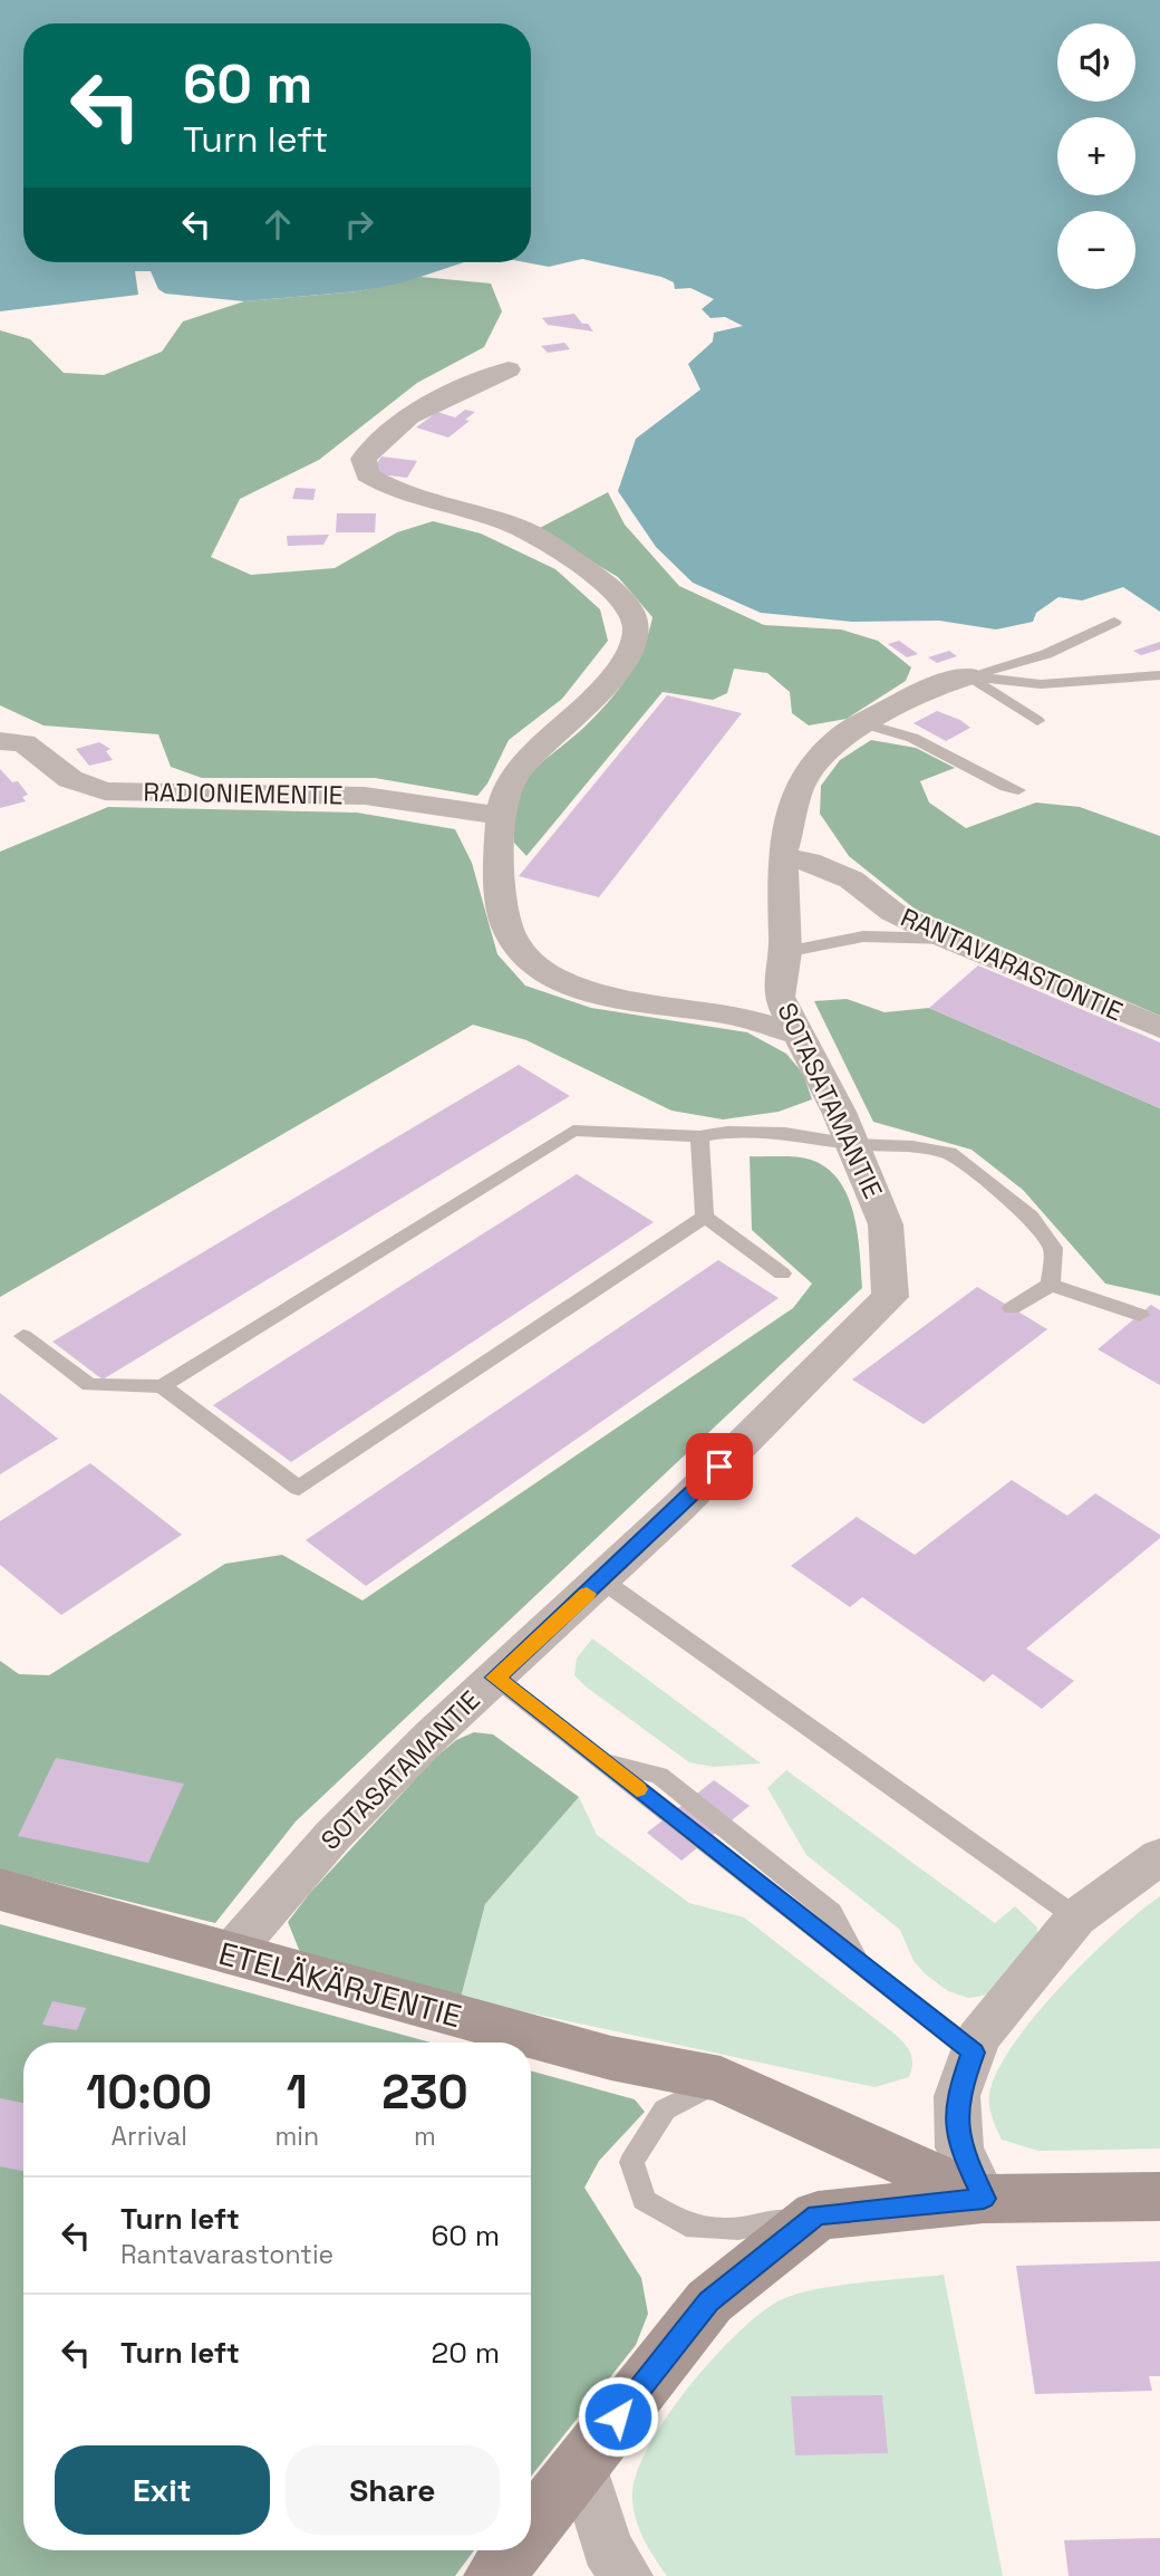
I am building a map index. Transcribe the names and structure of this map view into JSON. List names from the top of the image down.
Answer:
{
  "streets": {
    "street": [
      "RADIONIEMENTIE",
      "RANTAVARASTONTIE",
      "SOTASATAMANTIE",
      "ETELÄKÄRJENTIE"
    ]
  },
  "crossings": [
    ["RANTAVARASTONTIE", "SOTASATAMANTIE"],
    ["SOTASATAMANTIE", "ETELÄKÄRJENTIE"]
  ],
  "page": {
    "map_buttons": ["+", "−"],
    "turn": ["60 m", "Turn left"],
    "eta": [
      "10:00",
      "Arrival",
      "1",
      "min",
      "230",
      "m"
    ],
    "list": [
      {
        "name": "Turn left",
        "note": "Rantavarastontie",
        "value": "60 m"
      },
      {
        "name": "Turn left",
        "value": "20 m"
      }
    ],
    "buttons": ["Exit", "Share"]
  }
}
